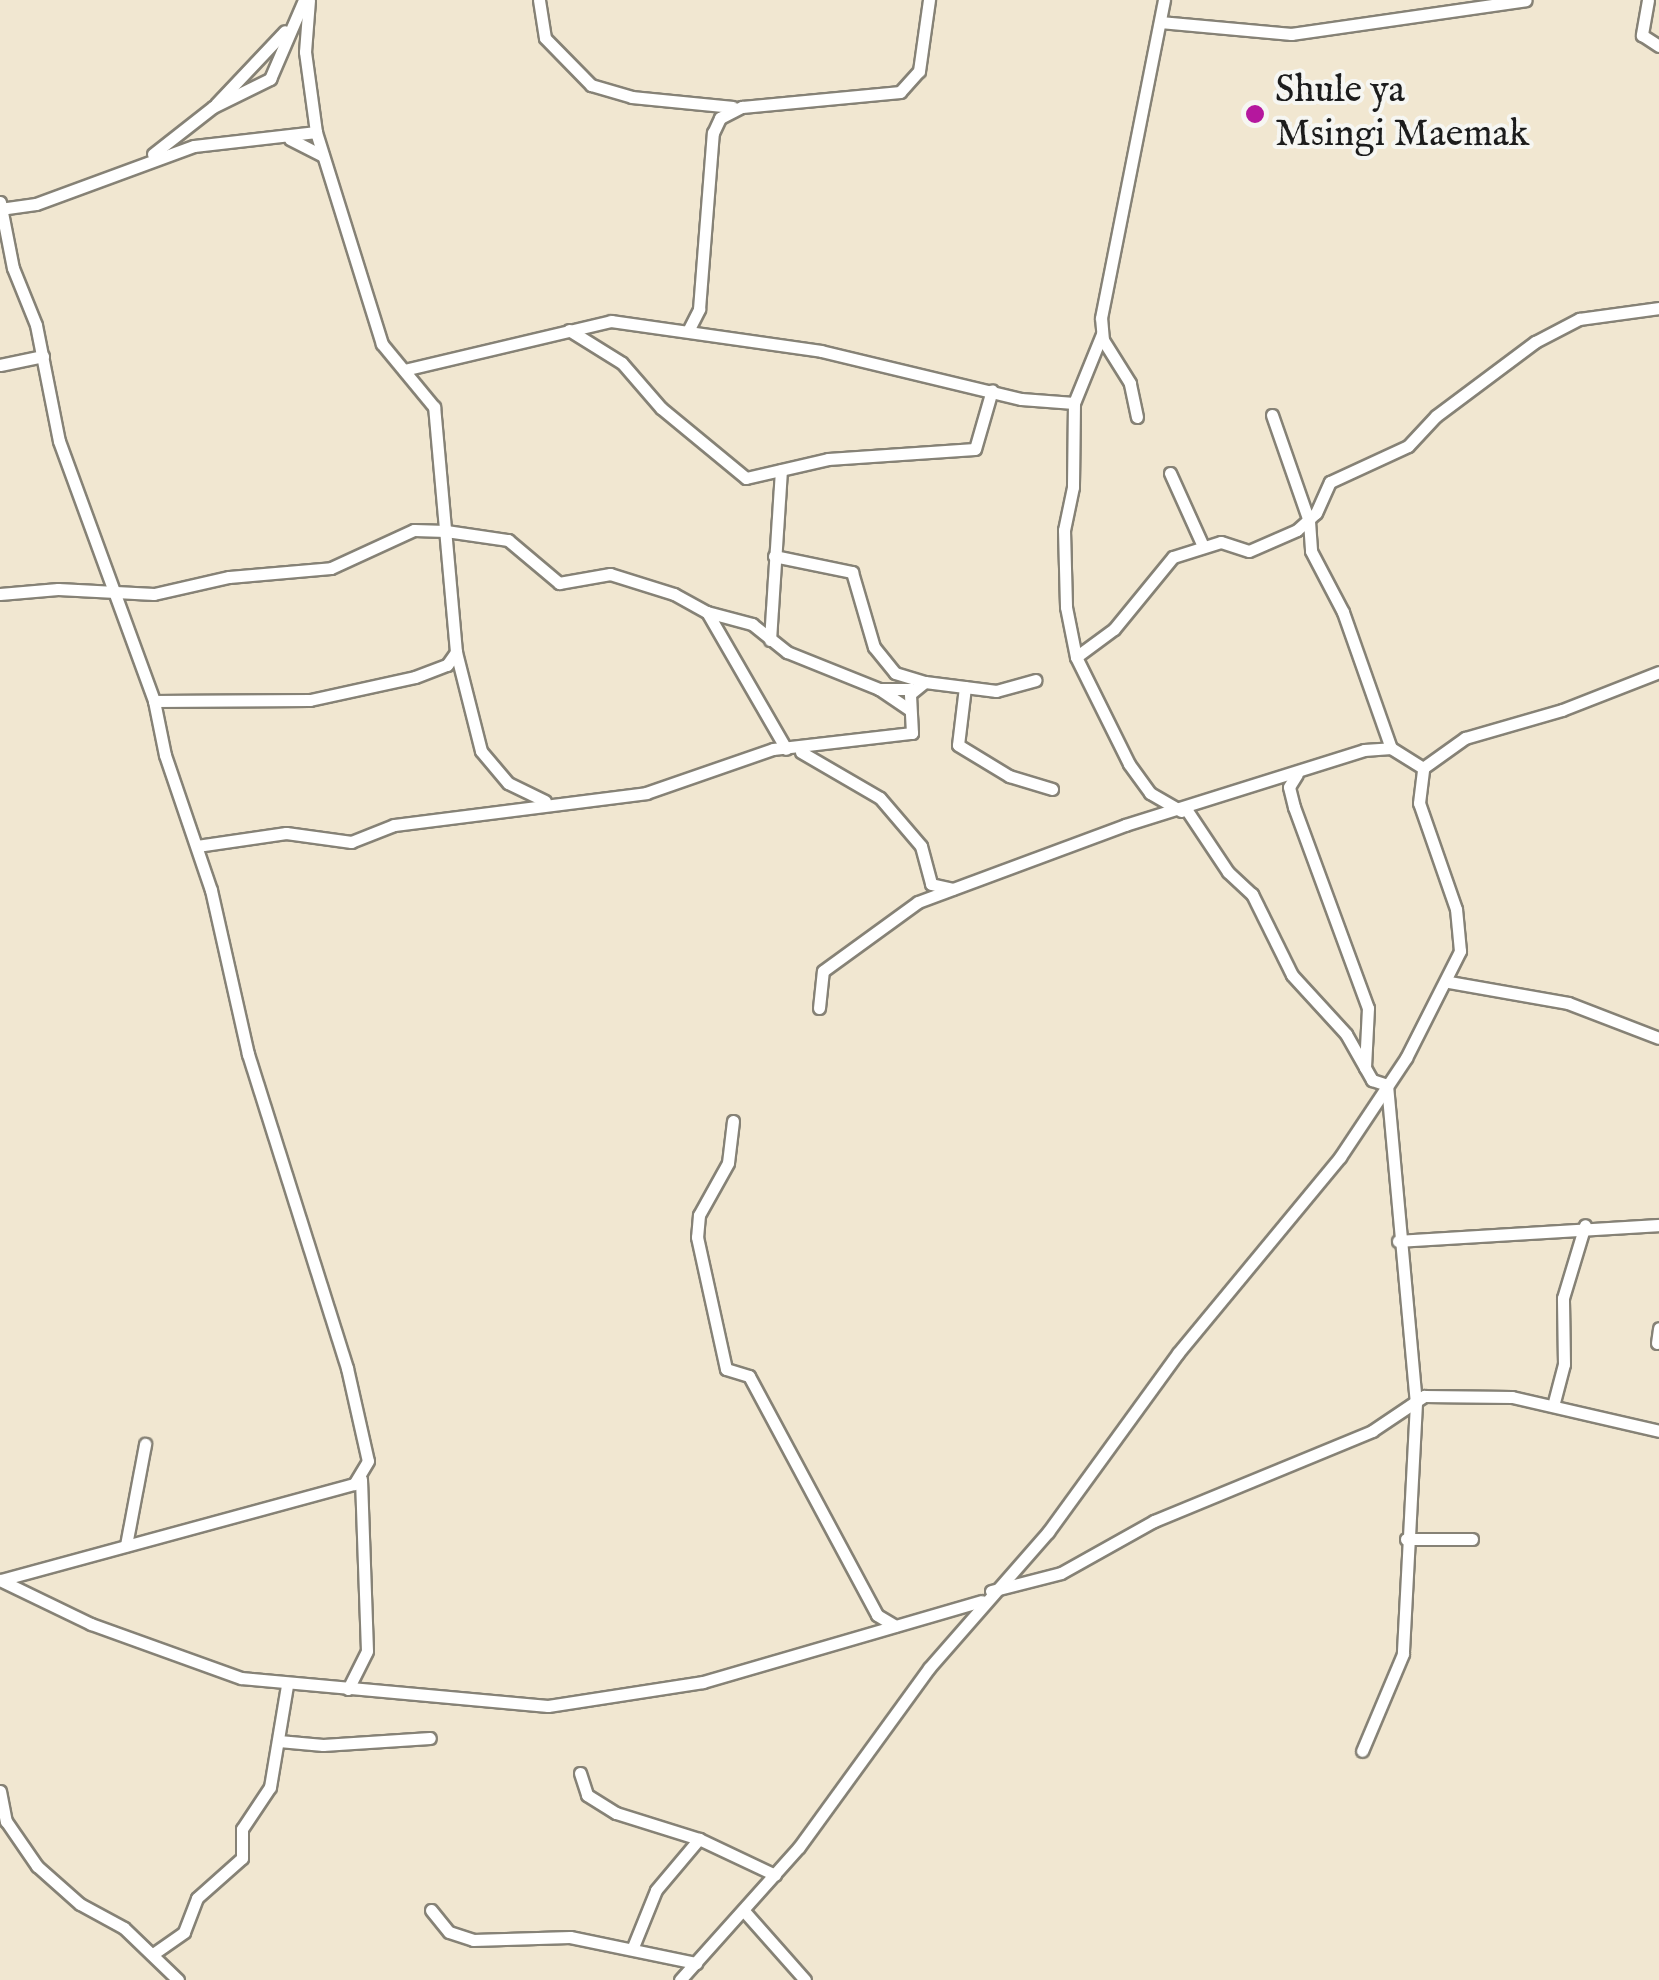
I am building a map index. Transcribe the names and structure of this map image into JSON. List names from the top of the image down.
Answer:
{
  "places": ["Shule ya Msingi Maemak"]
}
